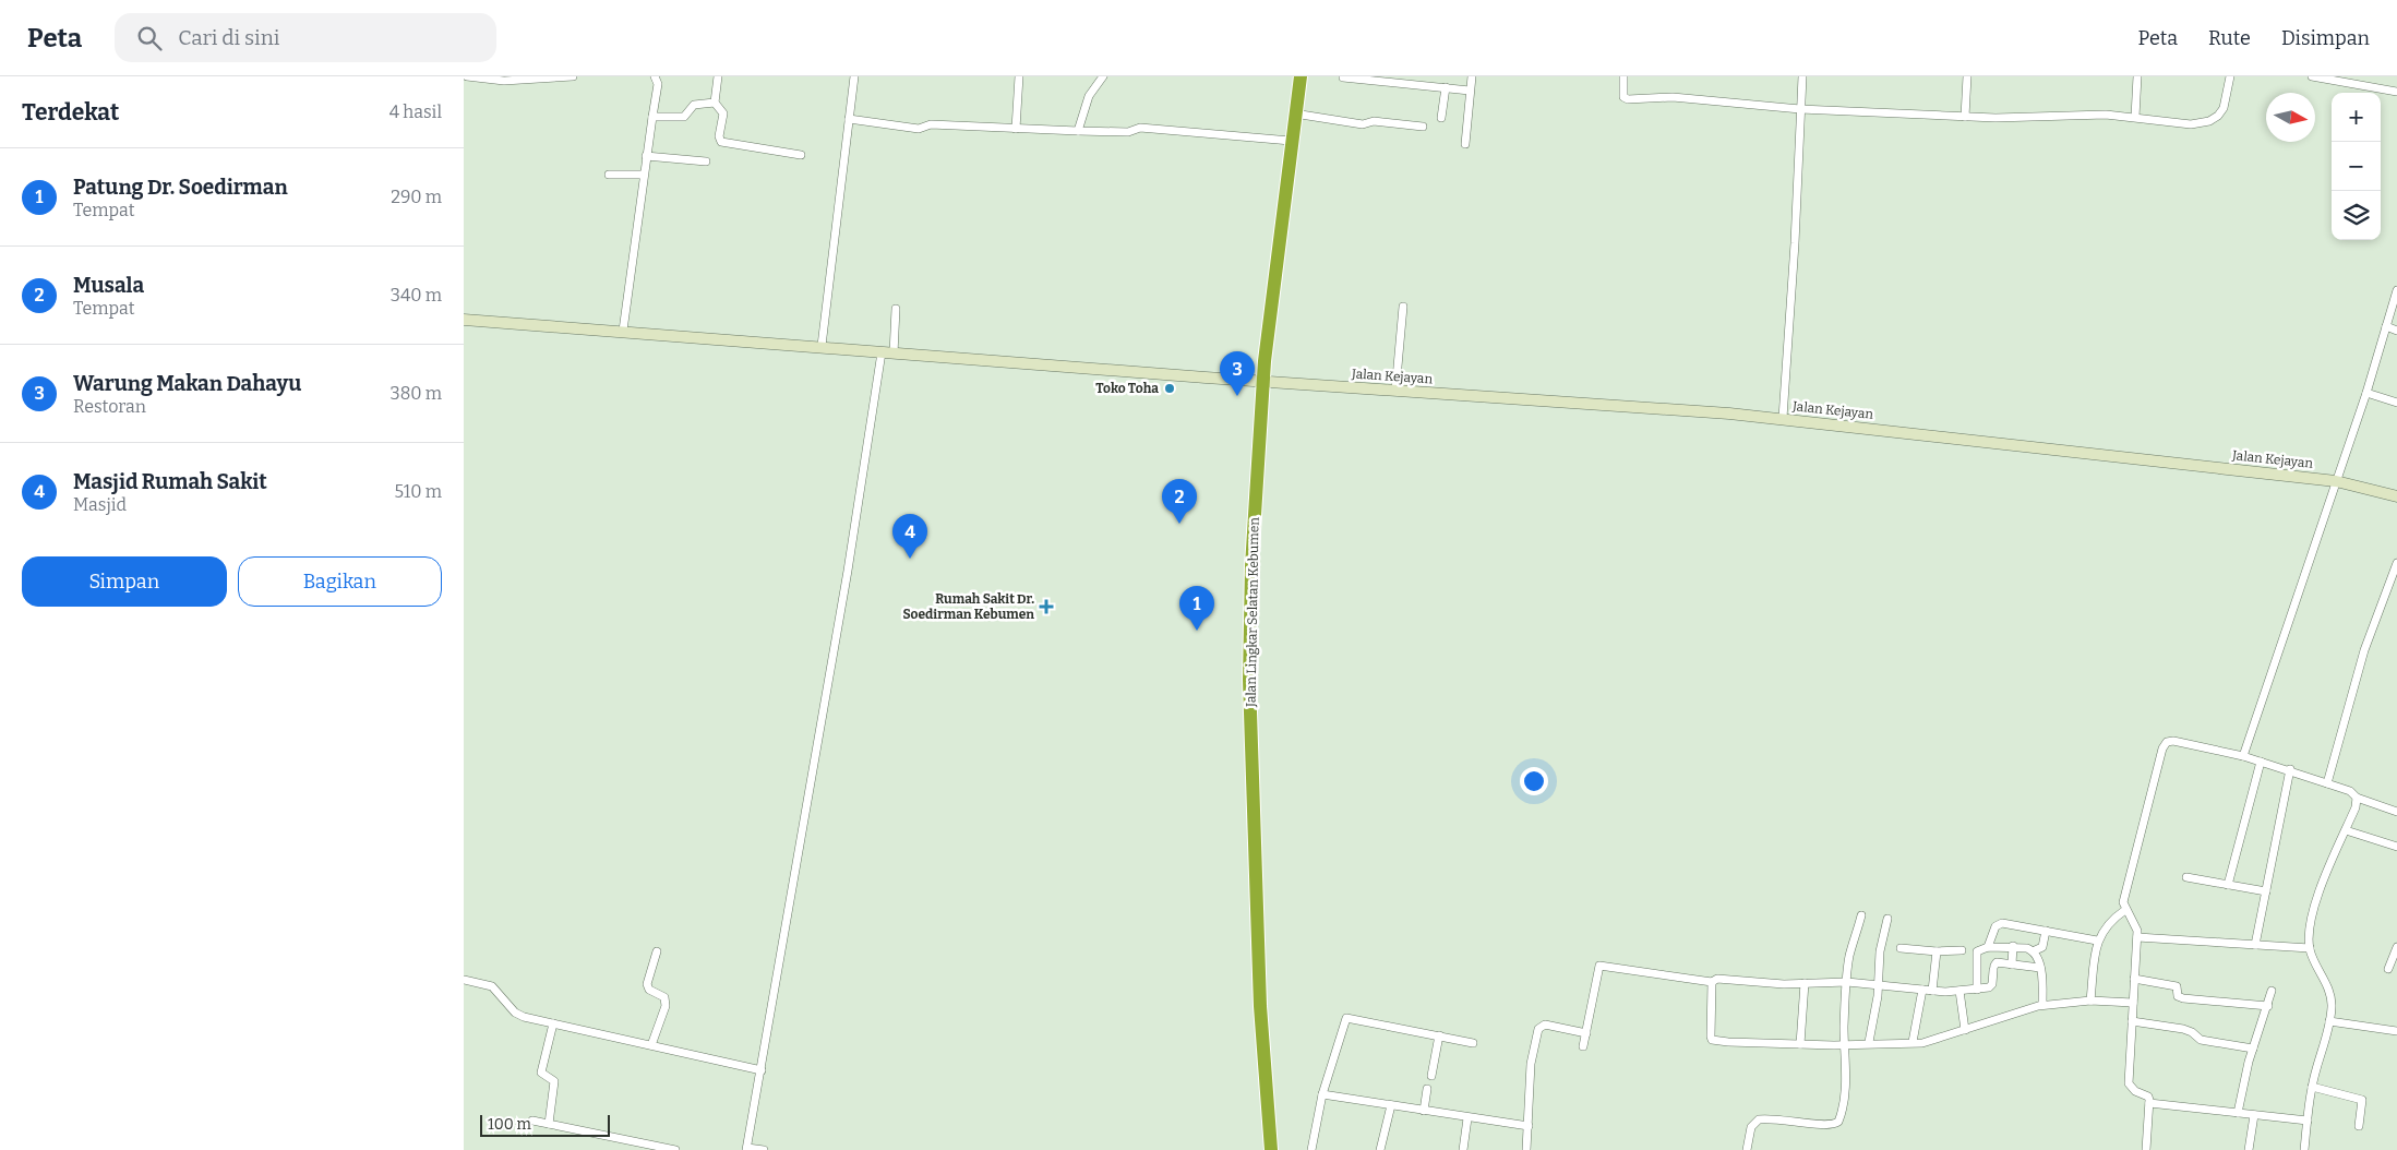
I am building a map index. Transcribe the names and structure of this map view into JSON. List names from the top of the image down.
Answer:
{
  "streets": {
    "highway": ["Jalan Lingkar Selatan Kebumen"],
    "main road": ["Jalan Kejayan"]
  },
  "crossings": [
    ["Jalan Kejayan", "Jalan Lingkar Selatan Kebumen"]
  ],
  "places": {
    "other": ["Toko Toha"],
    "health": ["Rumah Sakit Dr. Soedirman Kebumen"]
  },
  "scale_bar": "100 m",
  "north": "right",
  "page": {
    "header": "Peta",
    "search": "Cari di sini",
    "nav": ["Peta", "Rute", "Disimpan"],
    "heading": ["Terdekat", "4 hasil"],
    "map_buttons": ["+", "−"],
    "list": [
      {
        "mark": "1",
        "name": "Patung Dr. Soedirman",
        "note": "Tempat",
        "value": "290 m"
      },
      {
        "mark": "2",
        "name": "Musala",
        "note": "Tempat",
        "value": "340 m"
      },
      {
        "mark": "3",
        "name": "Warung Makan Dahayu",
        "note": "Restoran",
        "value": "380 m"
      },
      {
        "mark": "4",
        "name": "Masjid Rumah Sakit",
        "note": "Masjid",
        "value": "510 m"
      }
    ],
    "pins": [
      "3",
      "2",
      "4",
      "1"
    ],
    "buttons": ["Simpan", "Bagikan"],
    "scale": "100 m"
  }
}
